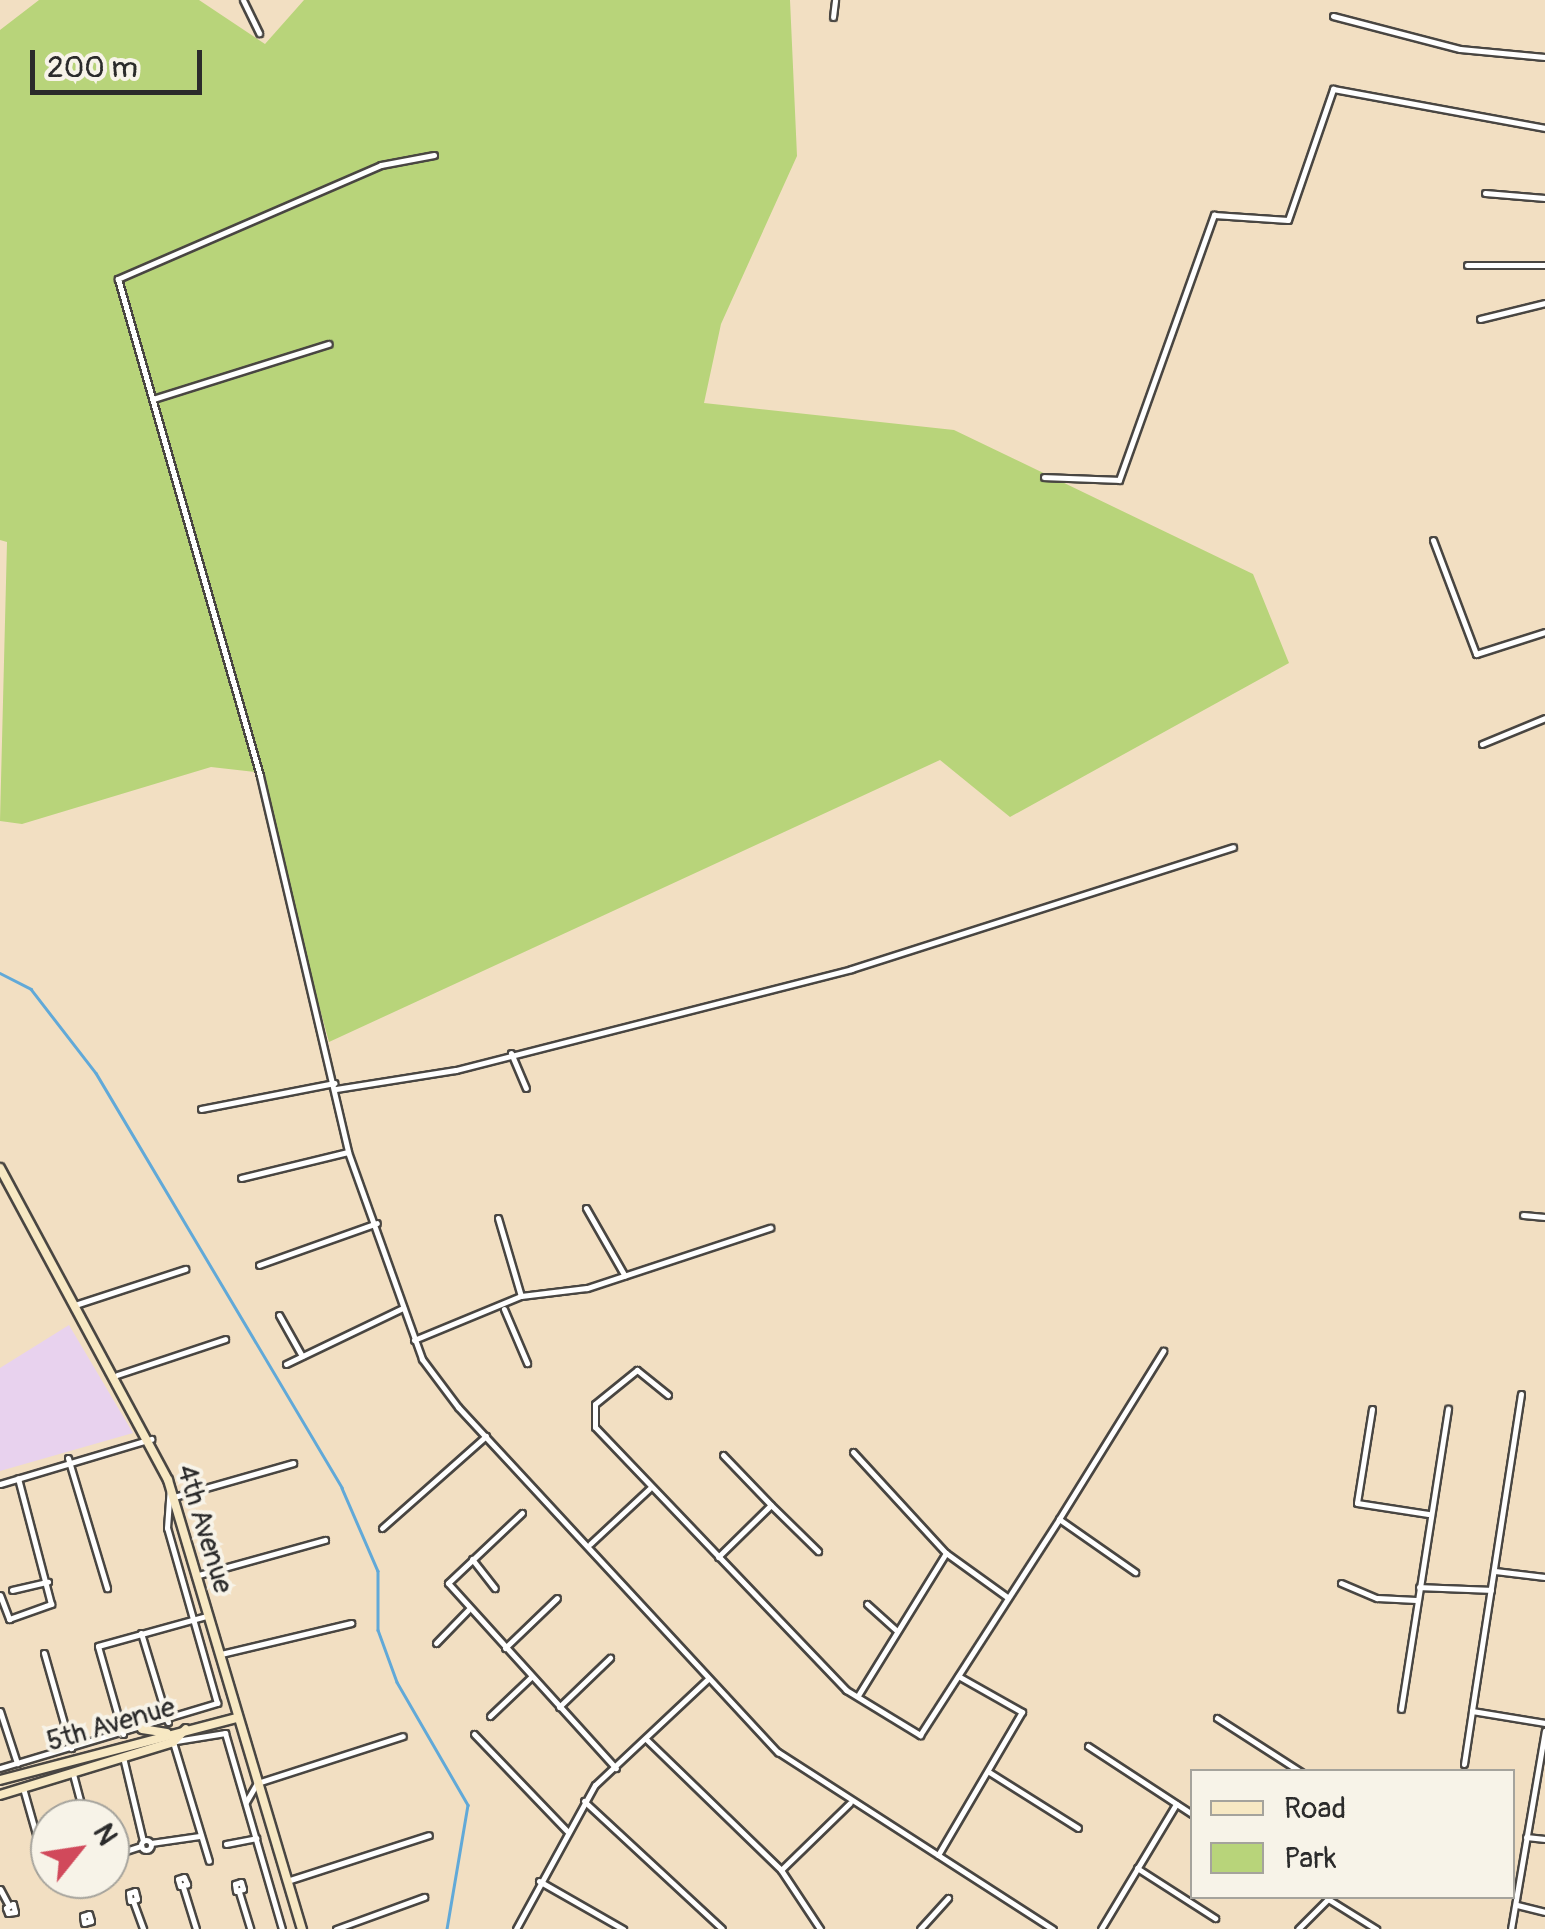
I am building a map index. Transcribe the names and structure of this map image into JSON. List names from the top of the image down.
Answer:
{
  "streets": {
    "main road": ["4th Avenue", "5th Avenue"]
  },
  "crossings": [
    ["4th Avenue", "5th Avenue"]
  ],
  "legend": ["Road", "Park"],
  "scale_bar": "200 m",
  "north": "top right"
}
